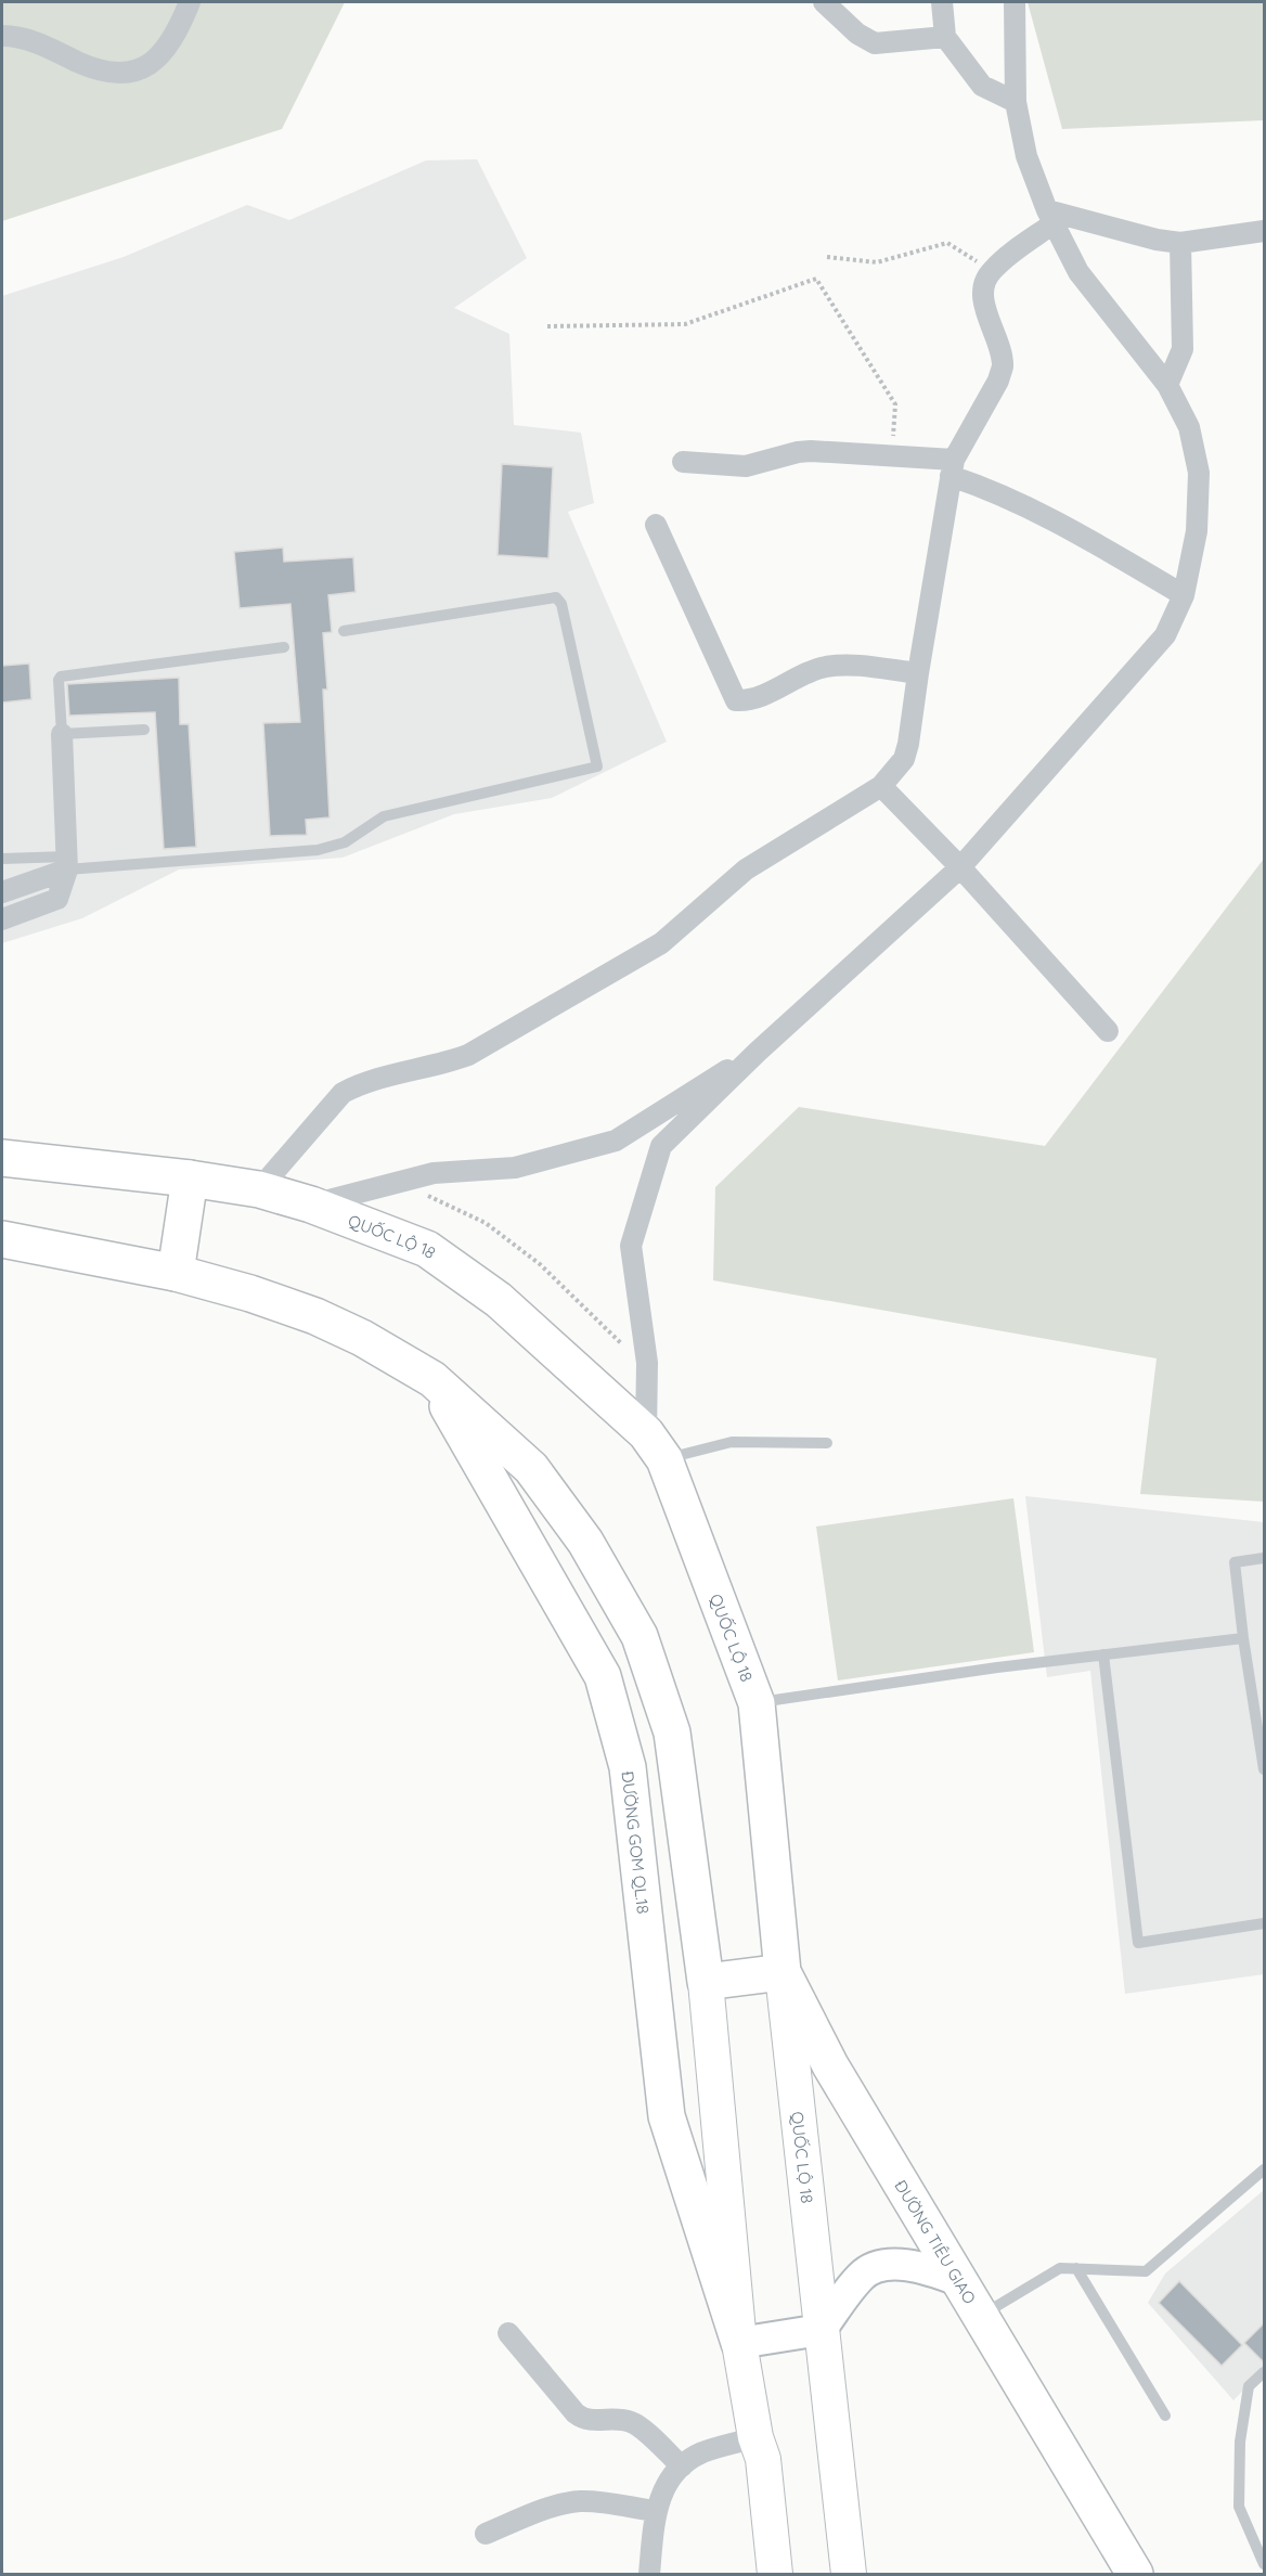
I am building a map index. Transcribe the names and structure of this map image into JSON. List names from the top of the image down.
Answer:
{
  "streets": {
    "highway": ["QUỐC LỘ 18", "ĐƯỜNG GOM QL.18", "ĐƯỜNG TIÊU GIAO"]
  },
  "crossings": [
    ["QUỐC LỘ 18", "ĐƯỜNG TIÊU GIAO"]
  ]
}
